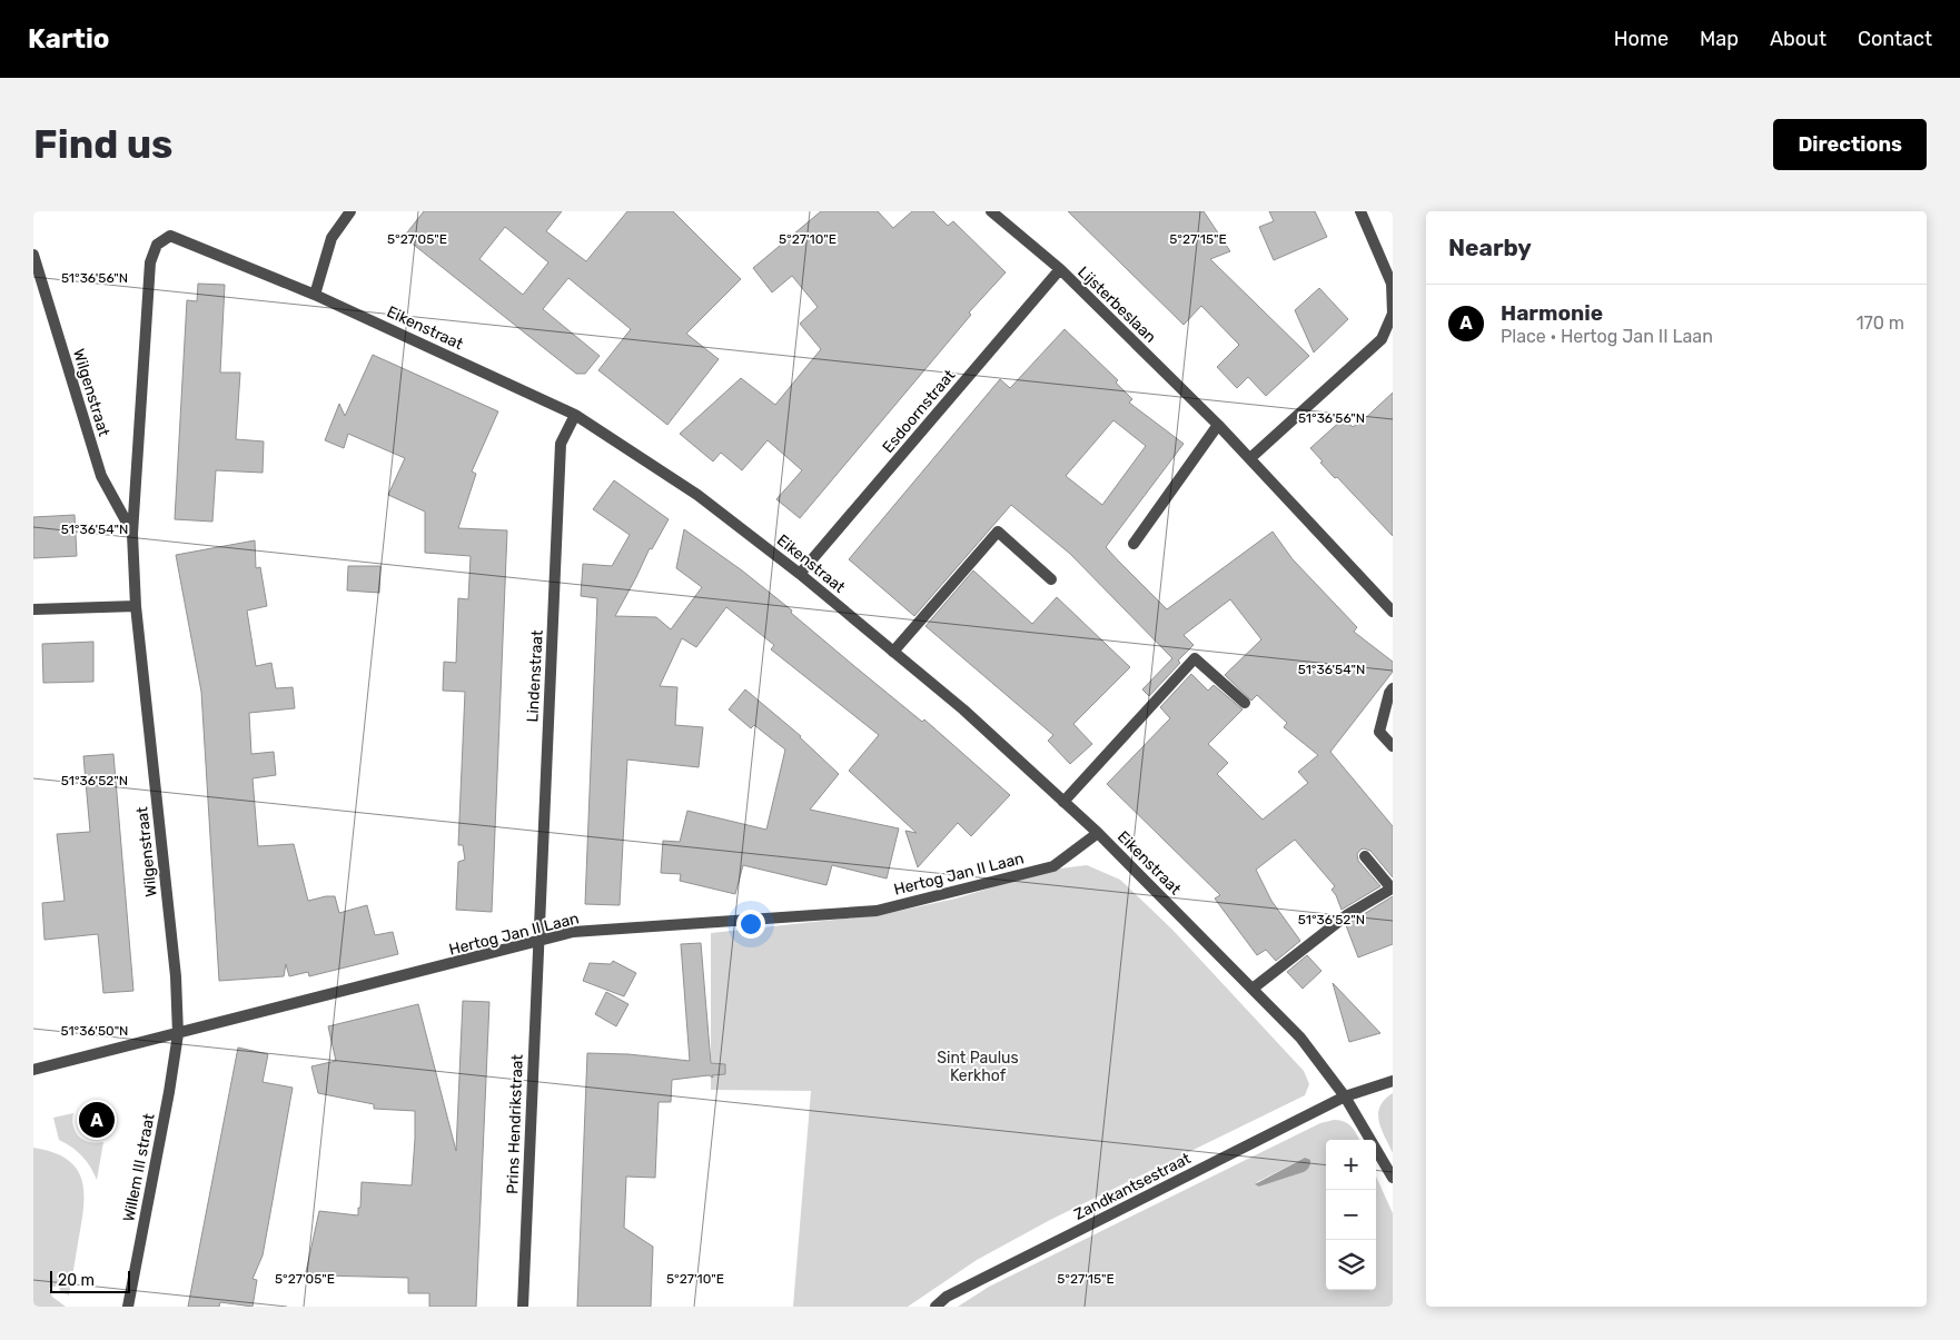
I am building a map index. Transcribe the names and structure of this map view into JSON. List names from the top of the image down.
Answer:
{
  "streets": {
    "street": [
      "Lijsterbeslaan",
      "Eikenstraat",
      "Wilgenstraat",
      "Esdoornstraat",
      "Lindenstraat",
      "Hertog Jan II Laan",
      "Prins Hendrikstraat",
      "Willem III straat",
      "Zandkantsestraat"
    ]
  },
  "crossings": [
    ["Lijsterbeslaan", "Esdoornstraat"],
    ["Eikenstraat", "Wilgenstraat"],
    ["Eikenstraat", "Esdoornstraat"],
    ["Eikenstraat", "Lindenstraat"],
    ["Eikenstraat", "Hertog Jan II Laan"],
    ["Eikenstraat", "Zandkantsestraat"],
    ["Wilgenstraat", "Hertog Jan II Laan"],
    ["Wilgenstraat", "Willem III straat"],
    ["Lindenstraat", "Hertog Jan II Laan"],
    ["Lindenstraat", "Prins Hendrikstraat"],
    ["Hertog Jan II Laan", "Prins Hendrikstraat"],
    ["Hertog Jan II Laan", "Willem III straat"]
  ],
  "parks": ["Sint Paulus Kerkhof"],
  "scale_bar": "20 m",
  "page": {
    "header": "Kartio",
    "nav": [
      "Home",
      "Map",
      "About",
      "Contact"
    ],
    "buttons": "Directions",
    "title": "Find us",
    "heading": "Nearby",
    "list": [
      {
        "mark": "A",
        "name": "Harmonie",
        "note": "Place · Hertog Jan II Laan",
        "value": "170 m"
      }
    ],
    "pins": "A",
    "map_buttons": ["+", "−"],
    "scale": "20 m"
  },
  "coordinates": [
    "5°27'05\"E",
    "5°27'10\"E",
    "5°27'15\"E",
    "51°36'56\"N",
    "51°36'54\"N",
    "51°36'52\"N",
    "51°36'50\"N"
  ]
}
